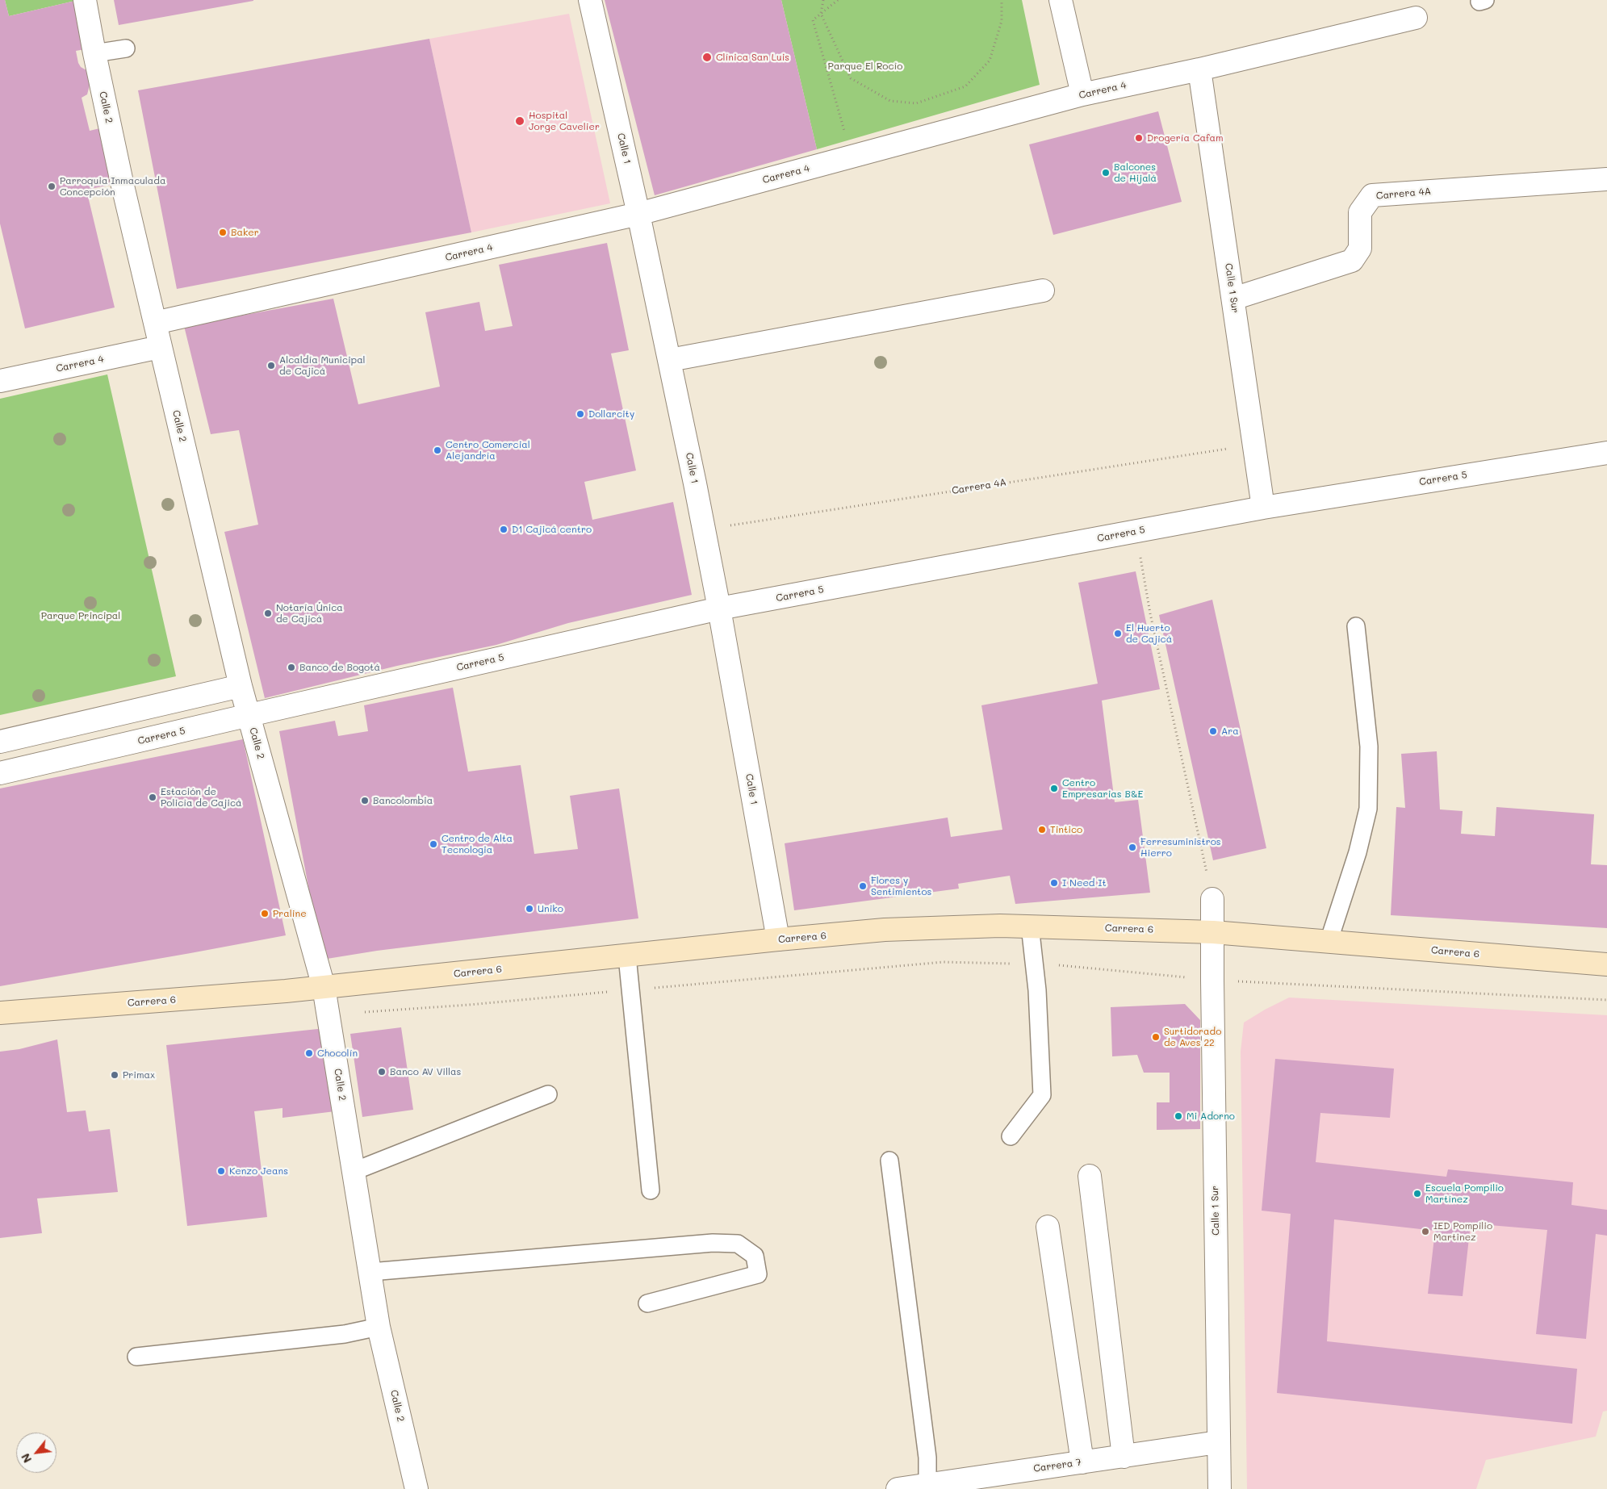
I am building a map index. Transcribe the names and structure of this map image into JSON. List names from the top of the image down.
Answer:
{
  "streets": {
    "main road": ["Carrera 6"],
    "street": [
      "Carrera 4",
      "Calle 2",
      "Calle 1",
      "Carrera 4A",
      "Calle 1 Sur",
      "Carrera 5",
      "Carrera 7"
    ]
  },
  "crossings": [
    ["Carrera 4", "Calle 2"],
    ["Carrera 4", "Calle 1"],
    ["Carrera 4", "Calle 1 Sur"],
    ["Calle 2", "Carrera 5"],
    ["Calle 2", "Carrera 6"],
    ["Calle 1", "Carrera 4A"],
    ["Calle 1", "Carrera 5"],
    ["Calle 1", "Carrera 6"],
    ["Carrera 4A", "Calle 1 Sur"],
    ["Calle 1 Sur", "Carrera 5"],
    ["Calle 1 Sur", "Carrera 6"],
    ["Calle 1 Sur", "Carrera 7"]
  ],
  "parks": ["Parque El Rocío", "Parque Principal"],
  "places": [
    "Clínica San Luis",
    "Hospital Jorge Cavelier",
    "Drogería Cafam",
    "Balcones de Hijalá",
    "Parroquia Inmaculada Concepción",
    "Baker",
    "Alcaldía Municipal de Cajicá",
    "Dollarcity",
    "Centro Comercial Alejandría",
    "D1 Cajicá centro",
    "Notaría Única de Cajicá",
    "El Huerto de Cajicá",
    "Banco de Bogotá",
    "Ara",
    "Centro Empresarias B&E",
    "Estación de Policía de Cajicá",
    "Bancolombia",
    "Tintico",
    "Centro de Alta Tecnologia",
    "Ferresuministros Hierro",
    "I Need It",
    "Flores y Sentimientos",
    "Uniko",
    "Praline",
    "Surtidorado de Aves 22",
    "Chocolín",
    "Banco AV Villas",
    "Primax",
    "Mi Adorno",
    "Kenzo Jeans",
    "Escuela Pompilio Martínez",
    "IED Pompilio Martinez"
  ],
  "north": "bottom left"
}
